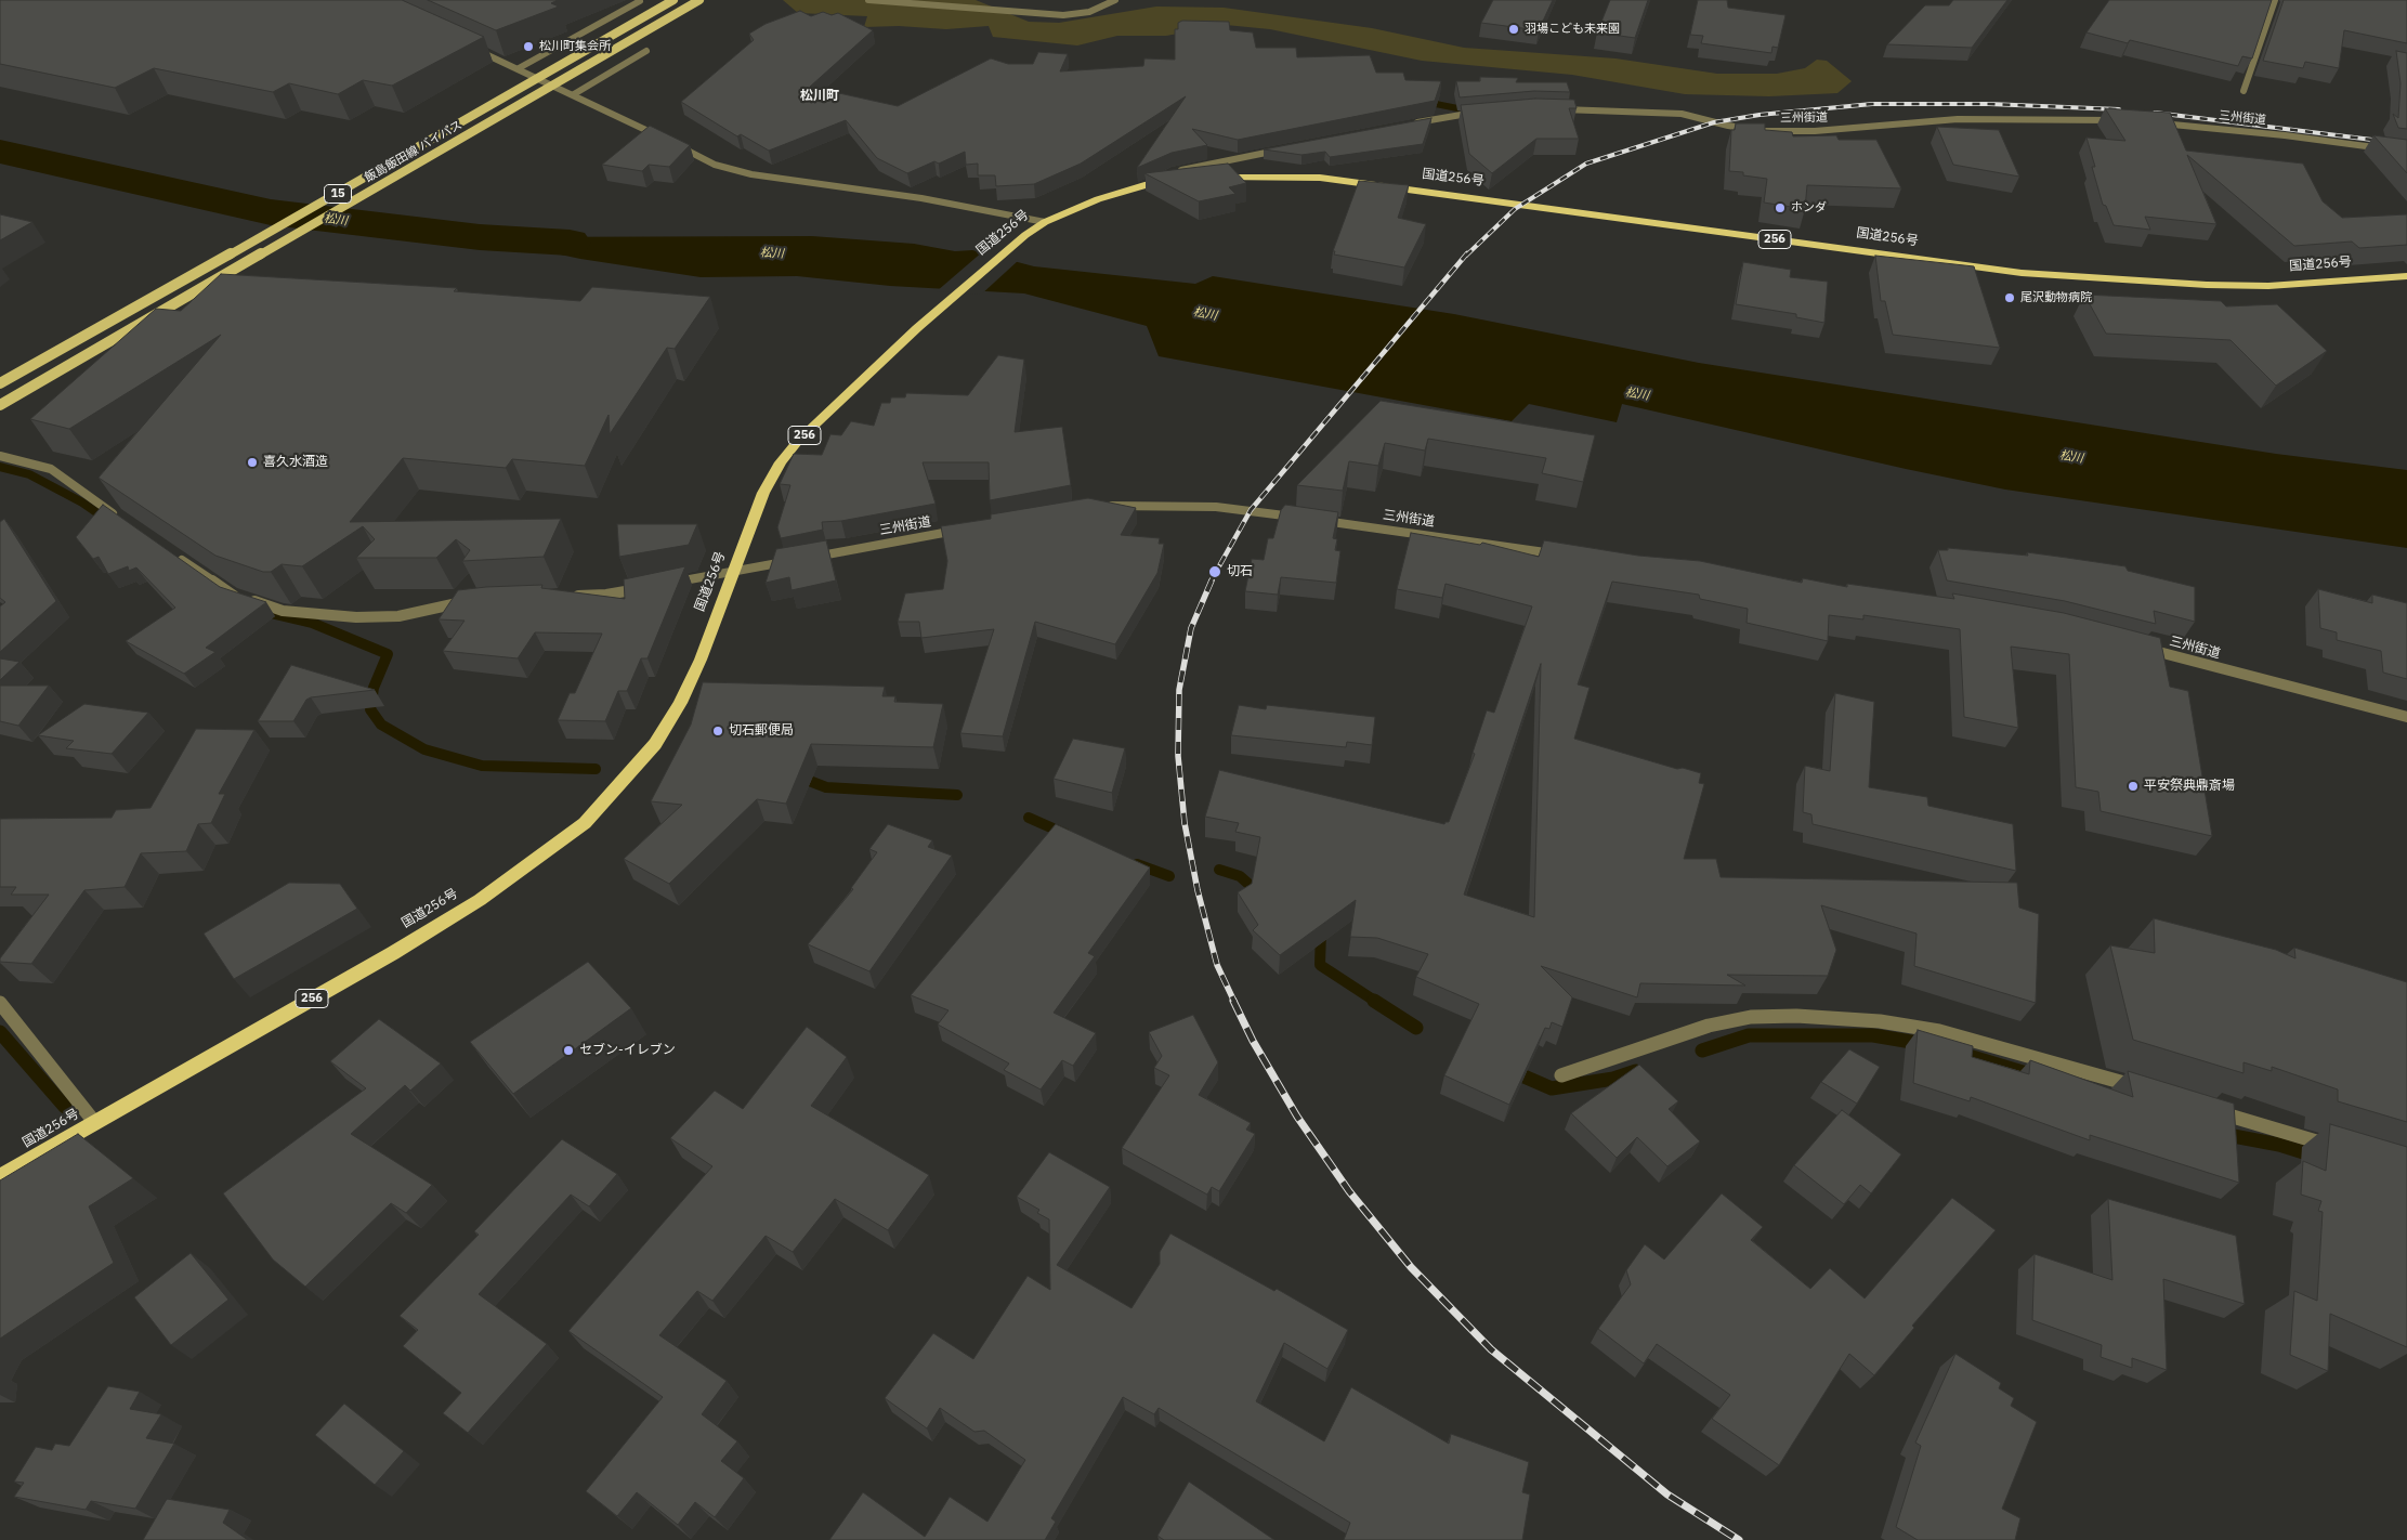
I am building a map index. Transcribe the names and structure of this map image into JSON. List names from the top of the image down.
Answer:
{
  "streets": {
    "highway": ["国道256号", "256"],
    "main road": ["飯島飯田線 バイパス", "15"],
    "street": ["三州街道"]
  },
  "districts": ["松川町"],
  "water": ["松川"],
  "places": [
    "羽場こども未来園",
    "松川町集会所",
    "ホンダ",
    "尾沢動物病院",
    "喜久水酒造",
    "切石",
    "切石郵便局",
    "平安祭典鼎斎場",
    "セブン-イレブン"
  ]
}
